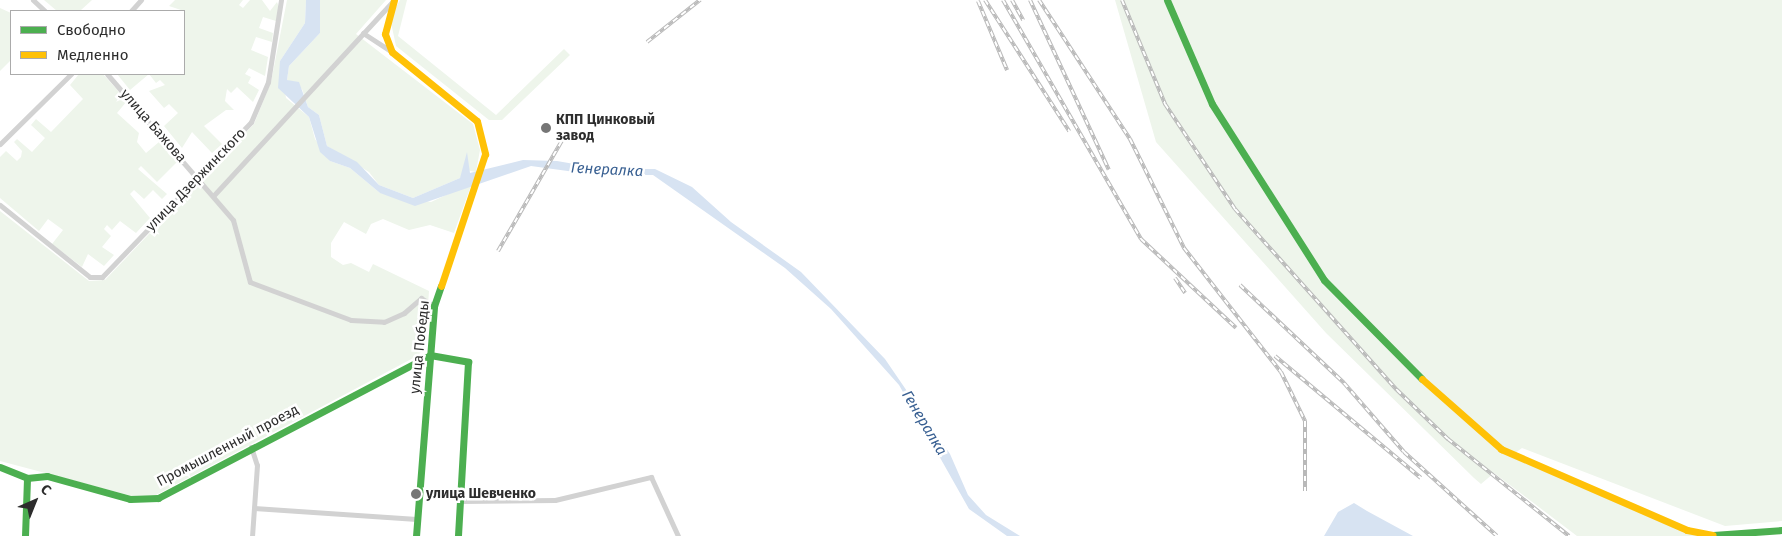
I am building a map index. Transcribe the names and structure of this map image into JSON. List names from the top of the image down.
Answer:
{
  "streets": {
    "street": [
      "улица Бажова",
      "улица Дзержинского",
      "улица Победы",
      "Промышленный проезд"
    ]
  },
  "crossings": [
    ["улица Бажова", "улица Дзержинского"],
    ["улица Бажова", "улица Победы"],
    ["улица Победы", "Промышленный проезд"]
  ],
  "water": ["Генералка"],
  "places": ["КПП Цинковый завод", "улица Шевченко"],
  "legend": ["Свободно", "Медленно"],
  "north": "top right"
}
